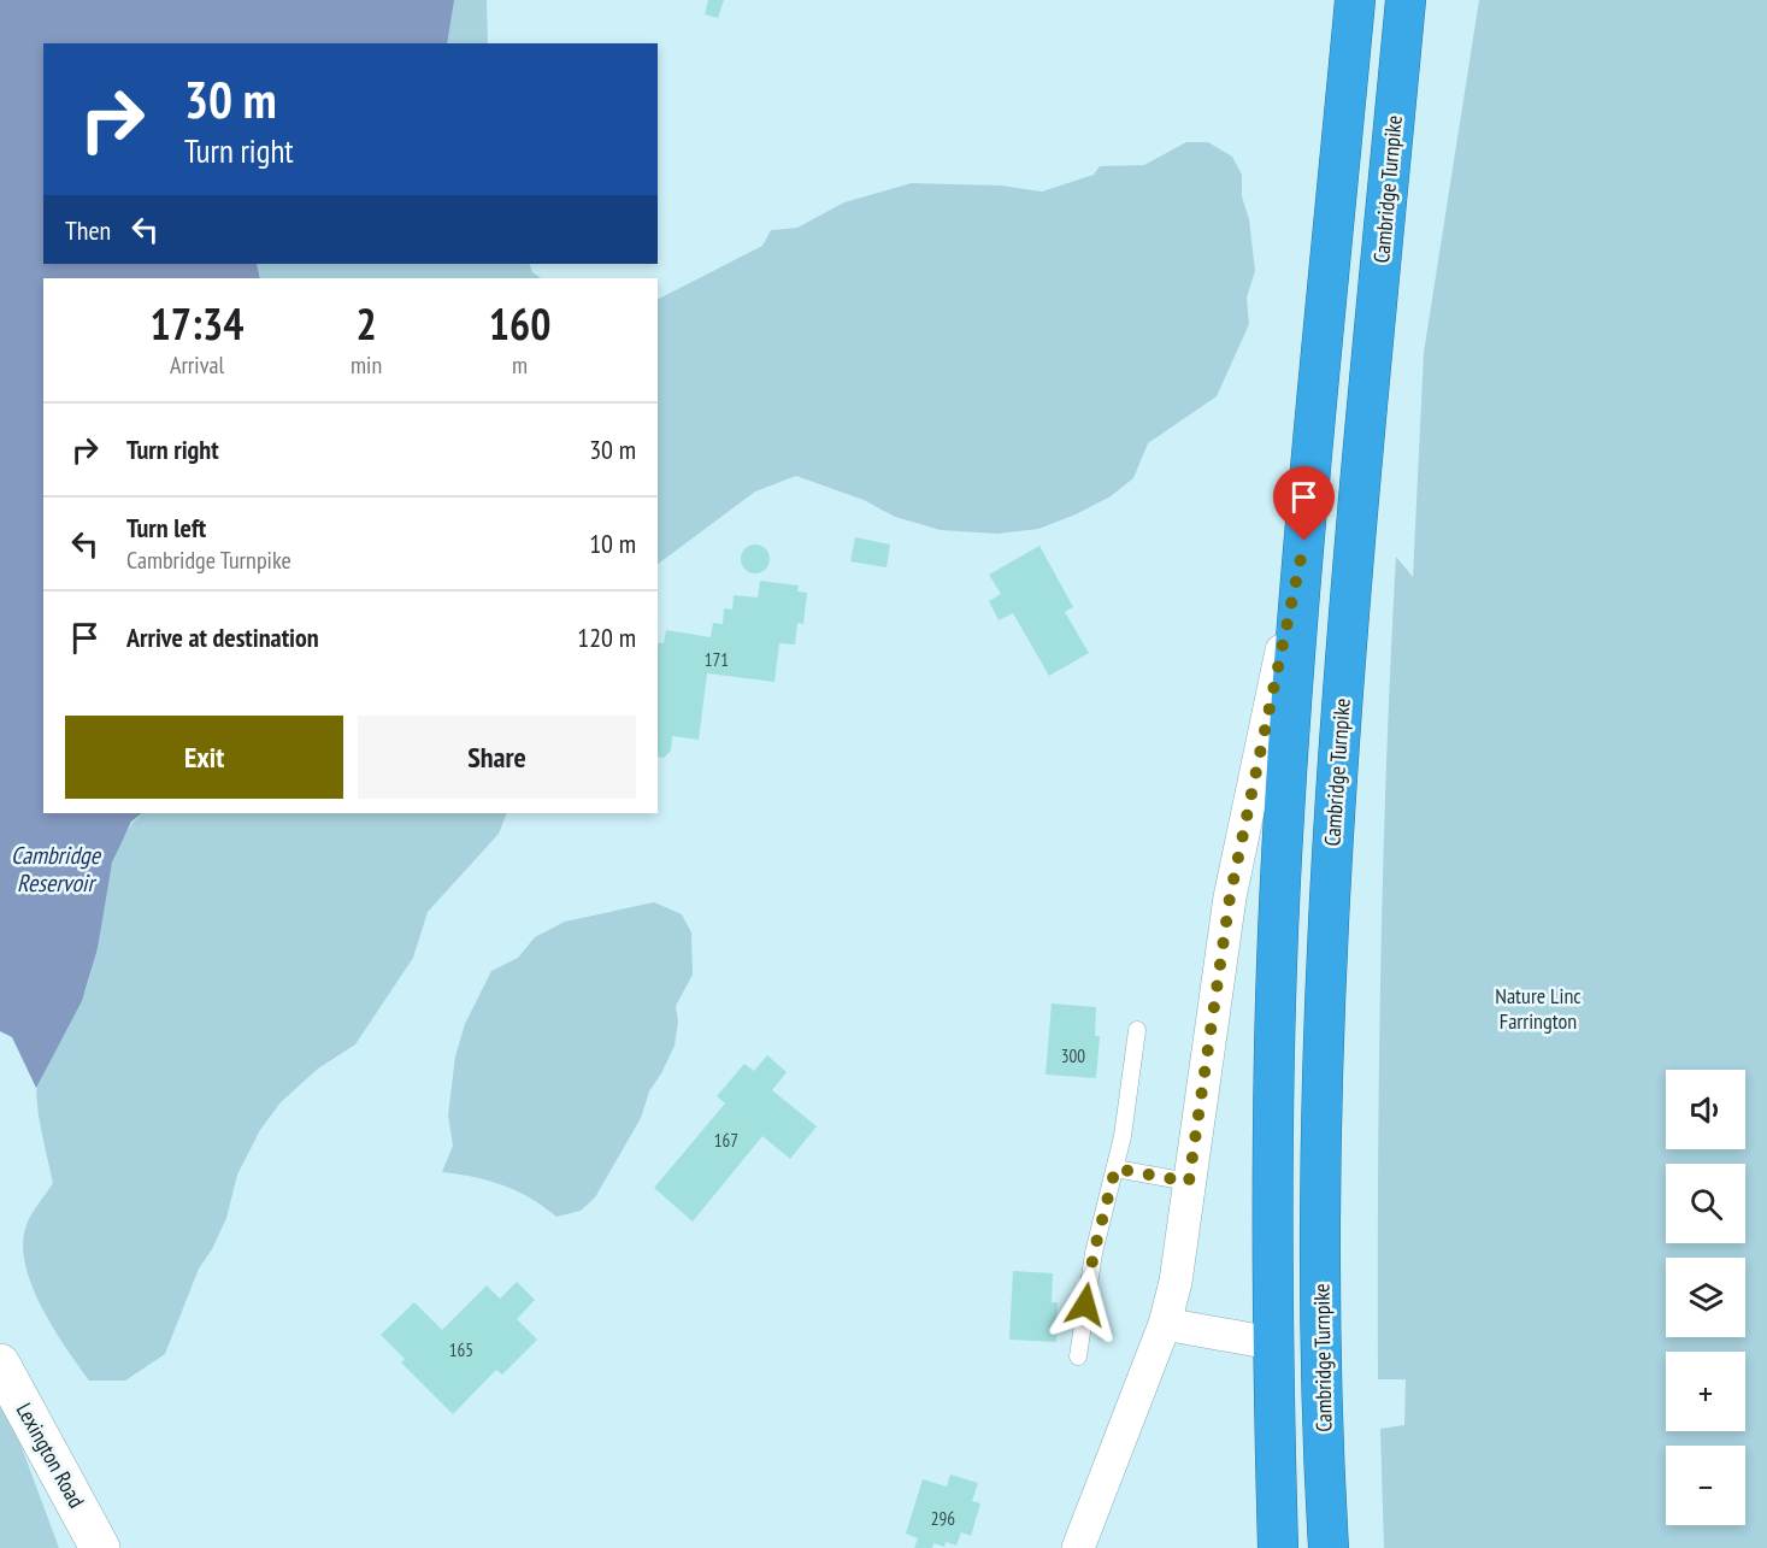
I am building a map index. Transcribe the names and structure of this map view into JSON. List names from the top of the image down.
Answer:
{
  "streets": {
    "highway": ["Cambridge Turnpike"],
    "street": ["Lexington Road"]
  },
  "water": ["Cambridge Reservoir"],
  "parks": ["Nature Linc Farrington"],
  "house_numbers": [
    "171",
    "300",
    "167",
    "165",
    "296"
  ],
  "page": {
    "turn": ["30 m", "Turn right"],
    "then": "Then",
    "eta": [
      "17:34",
      "Arrival",
      "2",
      "min",
      "160",
      "m"
    ],
    "list": [
      {
        "name": "Turn right",
        "value": "30 m"
      },
      {
        "name": "Turn left",
        "note": "Cambridge Turnpike",
        "value": "10 m"
      },
      {
        "name": "Arrive at destination",
        "value": "120 m"
      }
    ],
    "buttons": ["Exit", "Share"],
    "map_buttons": ["+", "−"]
  }
}
